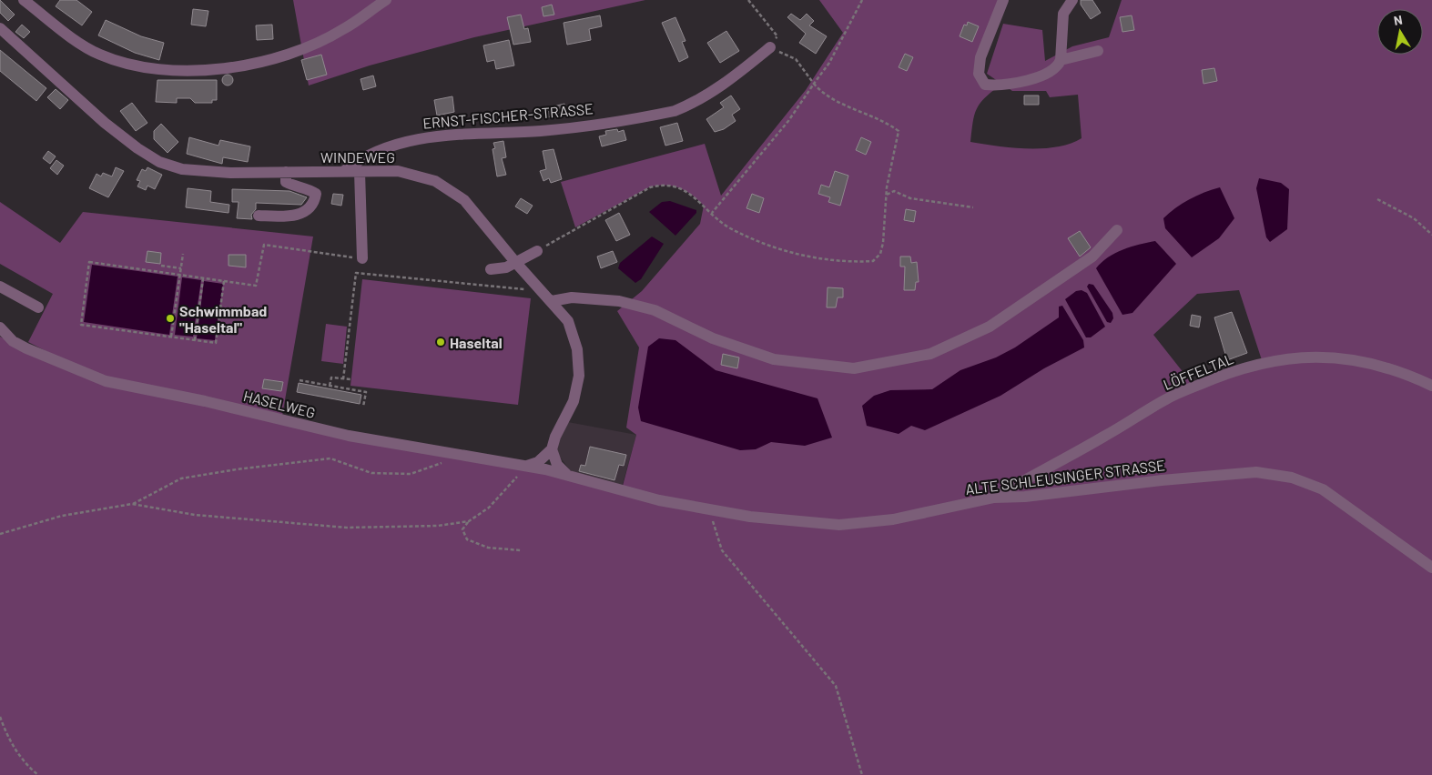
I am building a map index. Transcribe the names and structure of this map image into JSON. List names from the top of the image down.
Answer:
{
  "streets": {
    "street": [
      "ERNST-FISCHER-STRASSE",
      "WINDEWEG",
      "LÖFFELTAL",
      "HASELWEG",
      "ALTE SCHLEUSINGER STRASSE"
    ]
  },
  "crossings": [
    ["ERNST-FISCHER-STRASSE", "WINDEWEG"],
    ["LÖFFELTAL", "ALTE SCHLEUSINGER STRASSE"],
    ["HASELWEG", "ALTE SCHLEUSINGER STRASSE"]
  ],
  "places": ["Schwimmbad \"Haseltal\"", "Haseltal"],
  "north": "top"
}
